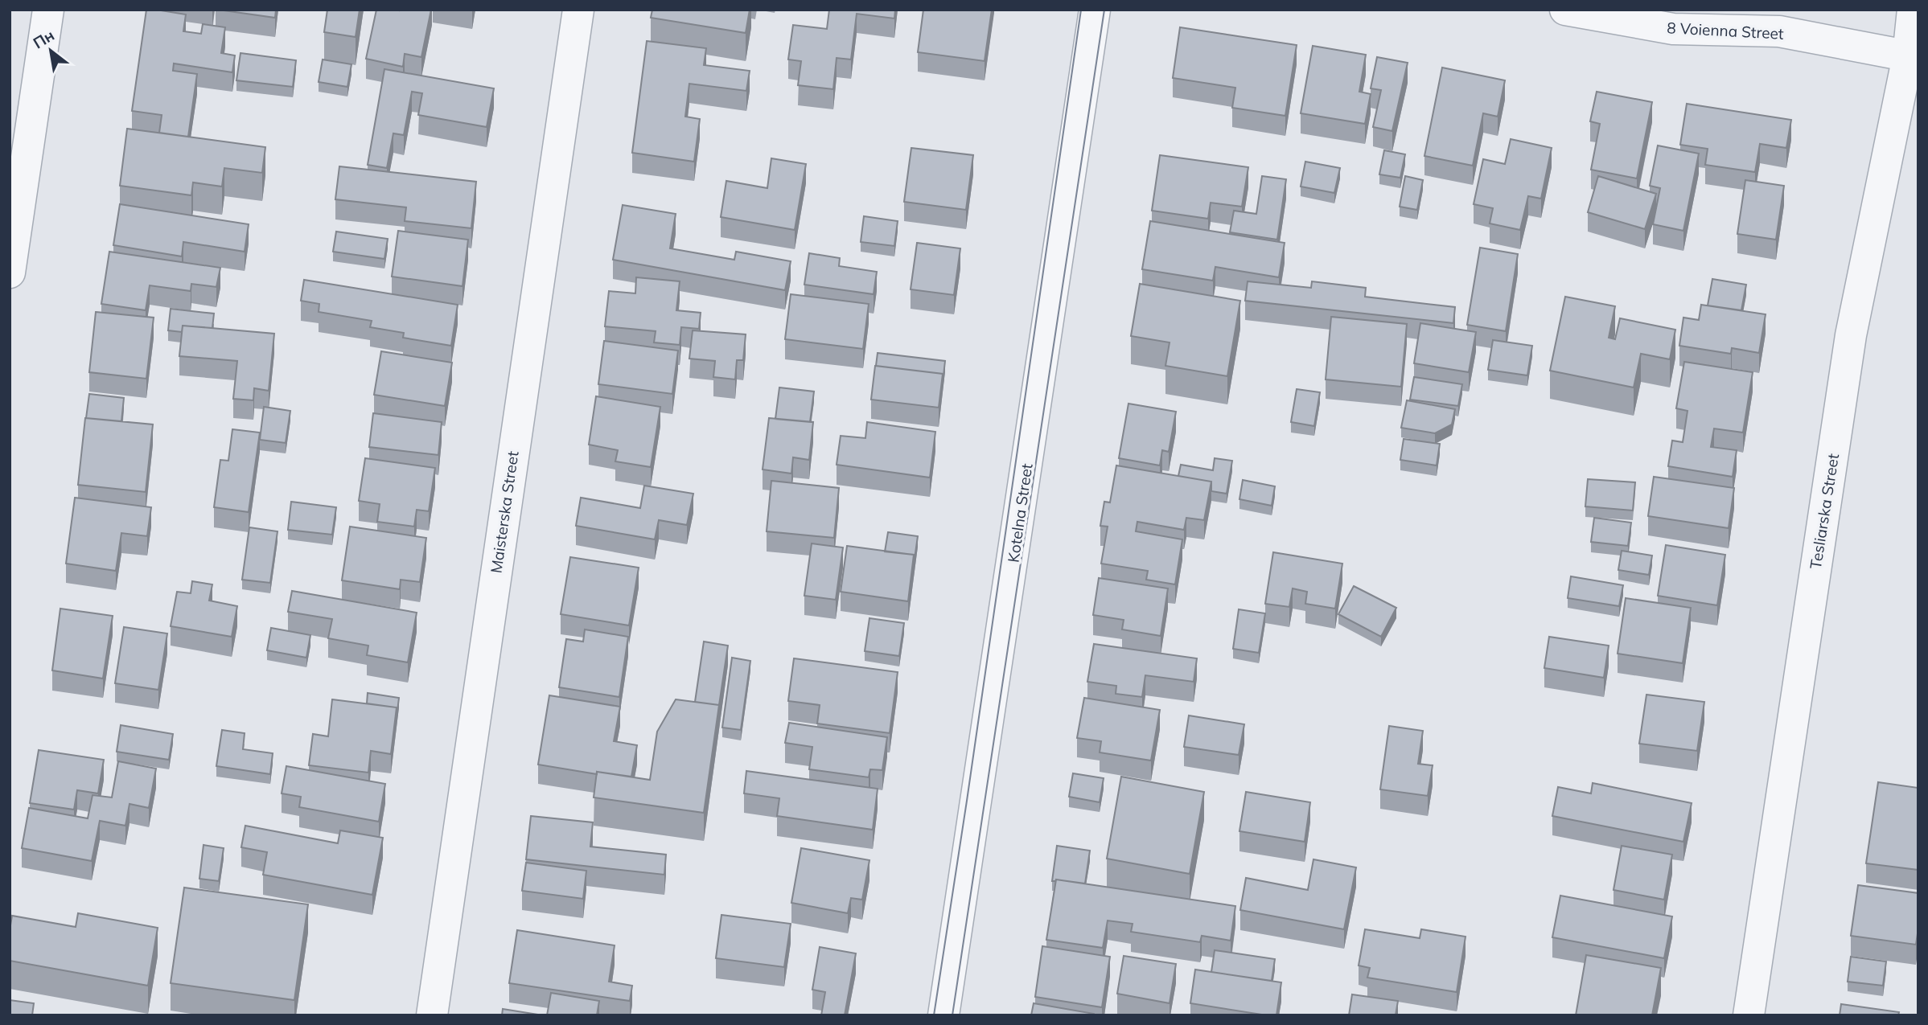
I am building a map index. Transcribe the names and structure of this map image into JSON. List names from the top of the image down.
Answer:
{
  "streets": {
    "street": [
      "8 Voienna Street",
      "Tesliarska Street",
      "Maisterska Street",
      "Kotelna Street"
    ]
  },
  "crossings": [
    ["8 Voienna Street", "Tesliarska Street"]
  ],
  "north": "top left"
}
